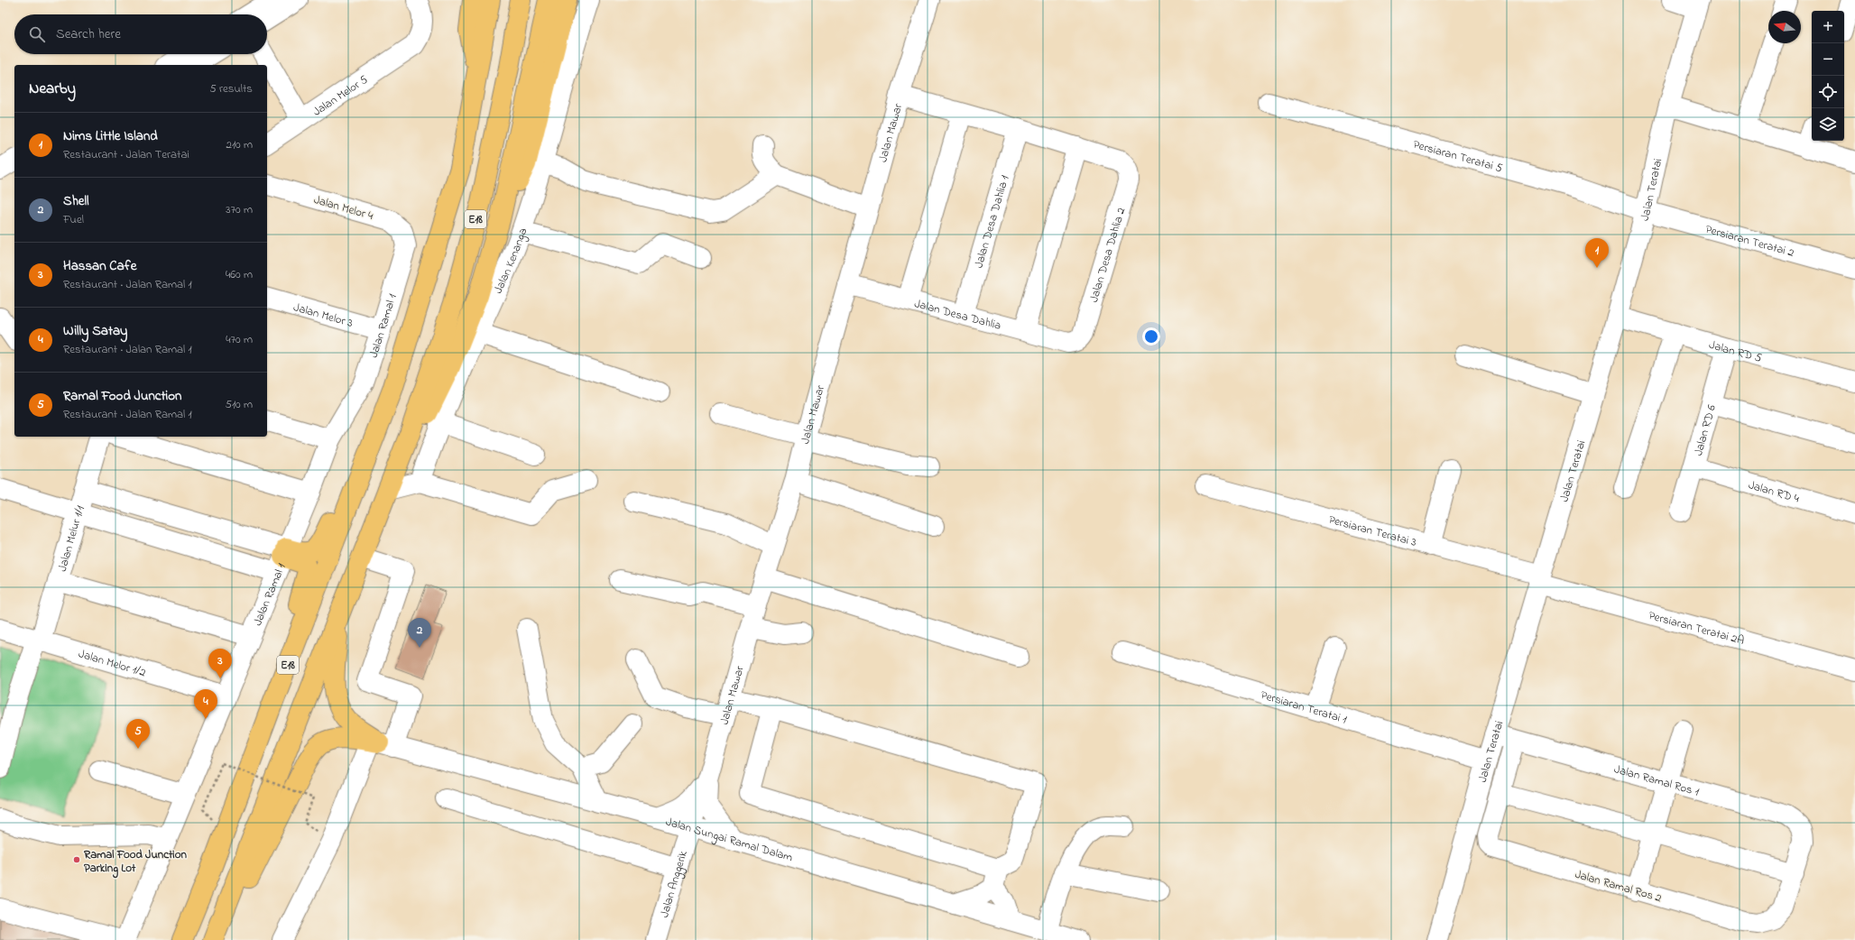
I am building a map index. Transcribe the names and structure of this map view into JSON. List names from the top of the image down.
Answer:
{
  "streets": {
    "highway": ["E18"],
    "street": [
      "Jalan Melor 5",
      "Jalan Mawar",
      "Persiaran Teratai 5",
      "Jalan Teratai",
      "Jalan Melor 4",
      "Jalan Desa Dahlia 1",
      "Persiaran Teratai 2",
      "Jalan Desa Dahlia 2",
      "Jalan Kenanga",
      "Jalan Desa Dahlia",
      "Jalan Melor 3",
      "Jalan Ramal 1",
      "Jalan RD 5",
      "Jalan RD 6",
      "Jalan RD 4",
      "Persiaran Teratai 3",
      "Jalan Melur 1/1",
      "Persiaran Teratai 2A",
      "Jalan Melor 1/2",
      "Persiaran Teratai 1",
      "Jalan Ramal Ros 1",
      "Jalan Sungai Ramal Dalam",
      "Jalan Anggerik",
      "Jalan Ramal Ros 2"
    ]
  },
  "crossings": [
    ["Jalan Mawar", "Jalan Desa Dahlia"],
    ["Jalan Mawar", "Jalan Sungai Ramal Dalam"],
    ["Jalan Mawar", "Jalan Anggerik"],
    ["Persiaran Teratai 5", "Jalan Teratai"],
    ["Persiaran Teratai 5", "Persiaran Teratai 2"],
    ["Jalan Teratai", "Persiaran Teratai 2"],
    ["Jalan Teratai", "Jalan RD 5"],
    ["Jalan Teratai", "Persiaran Teratai 3"],
    ["Jalan Teratai", "Persiaran Teratai 2A"],
    ["Jalan Teratai", "Persiaran Teratai 1"],
    ["Jalan Teratai", "Jalan Ramal Ros 1"],
    ["Jalan Melor 4", "Jalan Ramal 1"],
    ["Jalan Desa Dahlia 1", "Jalan Desa Dahlia"],
    ["Jalan Desa Dahlia 2", "Jalan Desa Dahlia"],
    ["Jalan Melor 3", "Jalan Ramal 1"],
    ["Jalan Ramal 1", "Jalan Melor 1/2"],
    ["Jalan RD 5", "Jalan RD 6"],
    ["Jalan RD 6", "Jalan RD 4"],
    ["Persiaran Teratai 3", "Persiaran Teratai 2A"],
    ["Jalan Melur 1/1", "Jalan Melor 1/2"],
    ["Jalan Ramal Ros 1", "Jalan Ramal Ros 2"],
    ["Jalan Sungai Ramal Dalam", "Jalan Anggerik"]
  ],
  "places": ["Ramal Food Junction Parking Lot"],
  "north": "left",
  "page": {
    "map_buttons": ["+", "−"],
    "search": "Search here",
    "heading": ["Nearby", "5 results"],
    "list": [
      {
        "mark": "1",
        "name": "Nims Little Island",
        "note": "Restaurant · Jalan Teratai",
        "value": "210 m"
      },
      {
        "mark": "2",
        "name": "Shell",
        "note": "Fuel",
        "value": "370 m"
      },
      {
        "mark": "3",
        "name": "Hassan Cafe",
        "note": "Restaurant · Jalan Ramal 1",
        "value": "460 m"
      },
      {
        "mark": "4",
        "name": "Willy Satay",
        "note": "Restaurant · Jalan Ramal 1",
        "value": "470 m"
      },
      {
        "mark": "5",
        "name": "Ramal Food Junction",
        "note": "Restaurant · Jalan Ramal 1",
        "value": "510 m"
      }
    ],
    "pins": [
      "1",
      "2",
      "3",
      "4",
      "5"
    ]
  }
}
